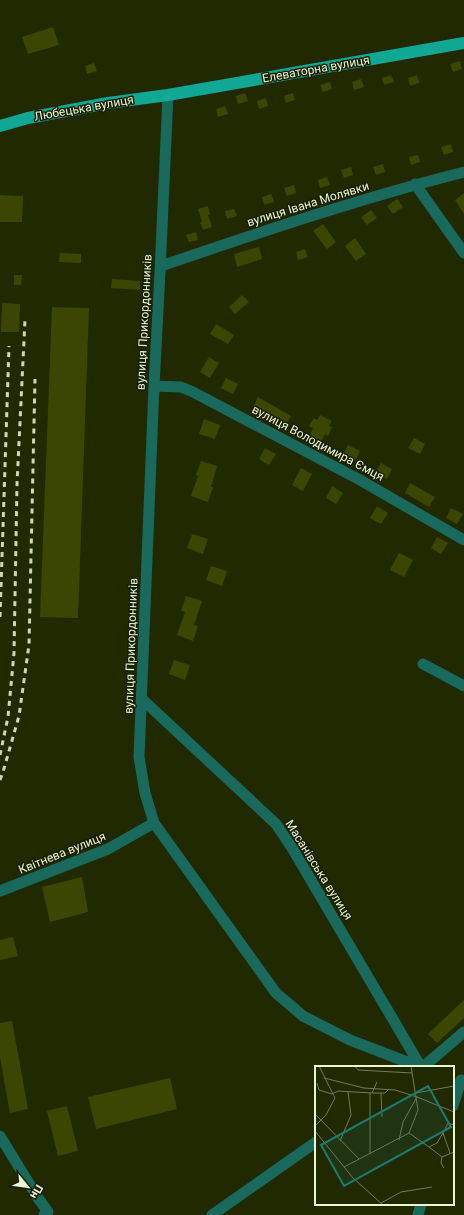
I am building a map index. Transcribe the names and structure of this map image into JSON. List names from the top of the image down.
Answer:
{
  "streets": {
    "main road": ["Елеваторна вулиця", "Любецька вулиця"],
    "street": [
      "вулиця Івана Молявки",
      "вулиця Прикордонників",
      "вулиця Володимира Ємця",
      "Квітнева вулиця",
      "Масанівська вулиця"
    ]
  },
  "crossings": [
    ["Елеваторна вулиця", "Любецька вулиця"],
    ["Елеваторна вулиця", "вулиця Прикордонників"],
    ["Любецька вулиця", "вулиця Прикордонників"],
    ["вулиця Івана Молявки", "вулиця Прикордонників"],
    ["вулиця Прикордонників", "вулиця Володимира Ємця"],
    ["вулиця Прикордонників", "Квітнева вулиця"],
    ["вулиця Прикордонників", "Масанівська вулиця"]
  ],
  "north": "bottom right"
}
